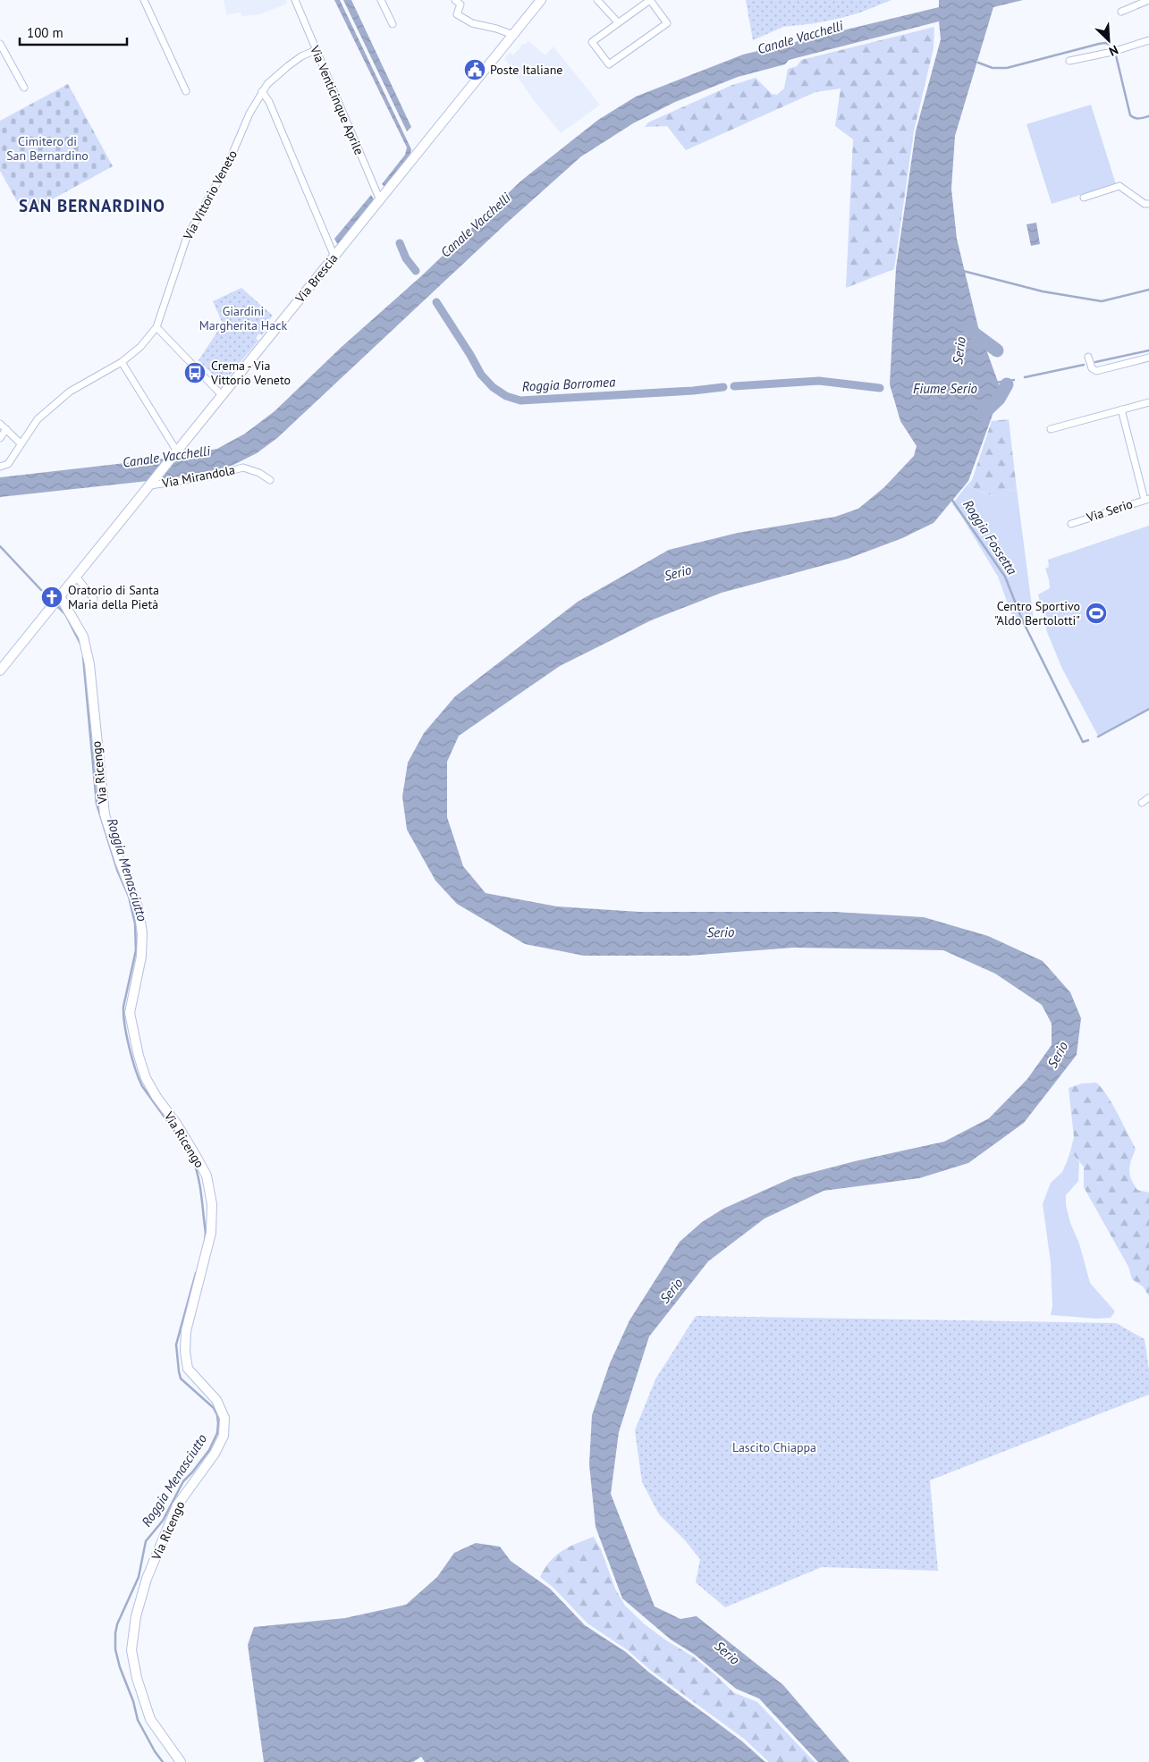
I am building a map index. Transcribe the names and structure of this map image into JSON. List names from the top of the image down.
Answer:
{
  "streets": {
    "street": [
      "Via Venticinque Aprile",
      "Via Vittorio Veneto",
      "Via Brescia",
      "Via Mirandola",
      "Via Serio",
      "Via Ricengo"
    ]
  },
  "crossings": [
    ["Via Venticinque Aprile", "Via Vittorio Veneto"],
    ["Via Venticinque Aprile", "Via Brescia"],
    ["Via Brescia", "Via Mirandola"],
    ["Via Brescia", "Via Ricengo"]
  ],
  "districts": ["SAN BERNARDINO"],
  "water": [
    "Canale Vacchelli",
    "Serio",
    "Roggia Borromea",
    "Fiume Serio",
    "Roggia Fossetta",
    "Roggia Menasciutto"
  ],
  "parks": ["Cimitero di San Bernardino", "Giardini Margherita Hack", "Lascito Chiappa"],
  "places": {
    "public building": ["Poste Italiane"],
    "bus stop": ["Crema - Via Vittorio Veneto"],
    "church": ["Oratorio di Santa Maria della Pietà"],
    "sports": ["Centro Sportivo \"Aldo Bertolotti\""]
  },
  "scale_bar": "100 m",
  "north": "bottom right"
}
